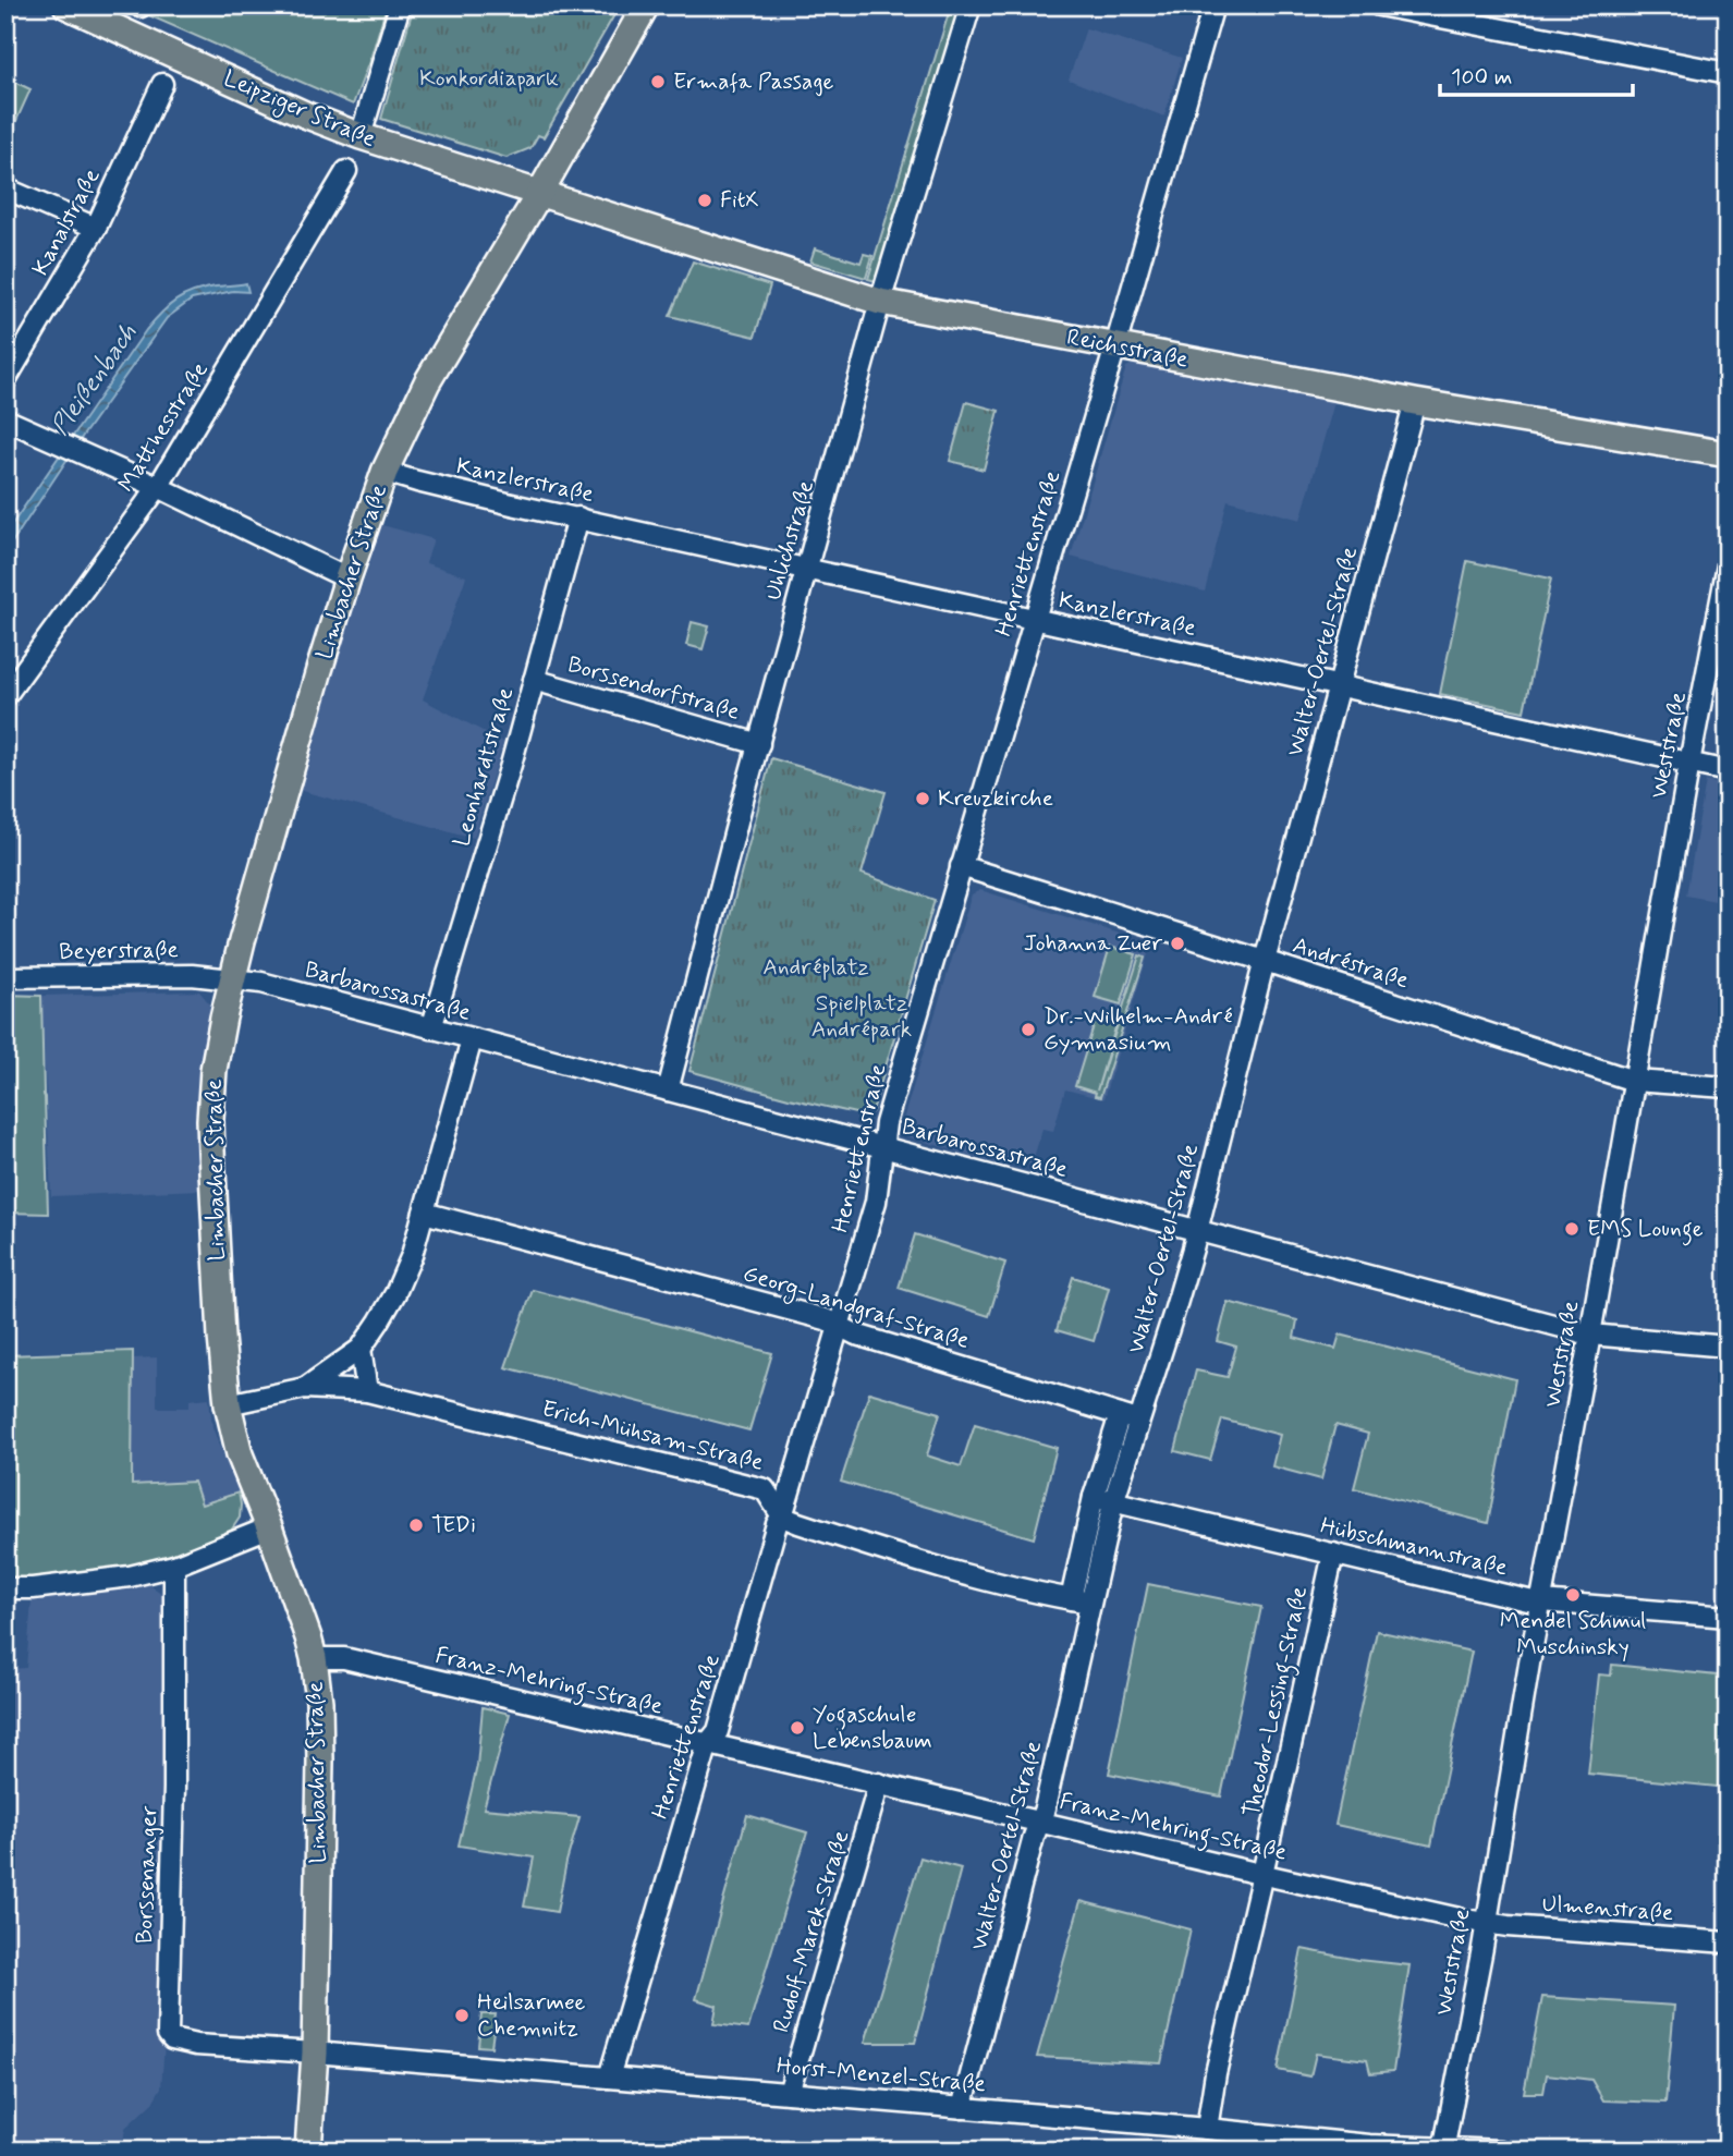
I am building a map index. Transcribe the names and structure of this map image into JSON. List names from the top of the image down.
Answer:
{
  "streets": {
    "main road": ["Leipziger Straße", "Reichsstraße", "Limbacher Straße"],
    "street": [
      "Kanalstraße",
      "Matthesstraße",
      "Kanzlerstraße",
      "Uhlichstraße",
      "Henriettenstraße",
      "Walter-Oertel-Straße",
      "Borssendorfstraße",
      "Weststraße",
      "Leonhardtstraße",
      "Beyerstraße",
      "Andréstraße",
      "Barbarossastraße",
      "Georg-Landgraf-Straße",
      "Erich-Mühsam-Straße",
      "Hübschmannstraße",
      "Franz-Mehring-Straße",
      "Theodor-Lessing-Straße",
      "Borssenanger",
      "Ulmenstraße",
      "Rudolf-Marek-Straße",
      "Horst-Menzel-Straße"
    ]
  },
  "crossings": [
    ["Leipziger Straße", "Reichsstraße"],
    ["Leipziger Straße", "Limbacher Straße"],
    ["Reichsstraße", "Uhlichstraße"],
    ["Reichsstraße", "Henriettenstraße"],
    ["Reichsstraße", "Limbacher Straße"],
    ["Reichsstraße", "Walter-Oertel-Straße"],
    ["Kanzlerstraße", "Uhlichstraße"],
    ["Kanzlerstraße", "Henriettenstraße"],
    ["Kanzlerstraße", "Limbacher Straße"],
    ["Kanzlerstraße", "Walter-Oertel-Straße"],
    ["Kanzlerstraße", "Weststraße"],
    ["Kanzlerstraße", "Leonhardtstraße"],
    ["Uhlichstraße", "Borssendorfstraße"],
    ["Uhlichstraße", "Barbarossastraße"],
    ["Henriettenstraße", "Andréstraße"],
    ["Henriettenstraße", "Barbarossastraße"],
    ["Henriettenstraße", "Georg-Landgraf-Straße"],
    ["Henriettenstraße", "Erich-Mühsam-Straße"],
    ["Henriettenstraße", "Franz-Mehring-Straße"],
    ["Henriettenstraße", "Horst-Menzel-Straße"],
    ["Limbacher Straße", "Beyerstraße"],
    ["Limbacher Straße", "Barbarossastraße"],
    ["Limbacher Straße", "Erich-Mühsam-Straße"],
    ["Limbacher Straße", "Franz-Mehring-Straße"],
    ["Limbacher Straße", "Borssenanger"],
    ["Limbacher Straße", "Horst-Menzel-Straße"],
    ["Walter-Oertel-Straße", "Andréstraße"],
    ["Walter-Oertel-Straße", "Barbarossastraße"],
    ["Walter-Oertel-Straße", "Georg-Landgraf-Straße"],
    ["Walter-Oertel-Straße", "Hübschmannstraße"],
    ["Walter-Oertel-Straße", "Franz-Mehring-Straße"],
    ["Walter-Oertel-Straße", "Horst-Menzel-Straße"],
    ["Borssendorfstraße", "Leonhardtstraße"],
    ["Weststraße", "Andréstraße"],
    ["Weststraße", "Barbarossastraße"],
    ["Weststraße", "Hübschmannstraße"],
    ["Weststraße", "Franz-Mehring-Straße"],
    ["Weststraße", "Ulmenstraße"],
    ["Weststraße", "Horst-Menzel-Straße"],
    ["Leonhardtstraße", "Barbarossastraße"],
    ["Beyerstraße", "Barbarossastraße"],
    ["Hübschmannstraße", "Theodor-Lessing-Straße"],
    ["Franz-Mehring-Straße", "Theodor-Lessing-Straße"],
    ["Franz-Mehring-Straße", "Ulmenstraße"],
    ["Franz-Mehring-Straße", "Rudolf-Marek-Straße"],
    ["Theodor-Lessing-Straße", "Horst-Menzel-Straße"],
    ["Borssenanger", "Horst-Menzel-Straße"],
    ["Rudolf-Marek-Straße", "Horst-Menzel-Straße"]
  ],
  "water": ["Pleißenbach"],
  "parks": ["Konkordiapark", "Andréplatz", "Spielplatz Andrépark"],
  "places": [
    "Ermafa Passage",
    "FitX",
    "Kreuzkirche",
    "Johanna Zuer",
    "Dr.-Wilhelm-André Gymnasium",
    "EMS Lounge",
    "TEDi",
    "Mendel Schmul Muschinsky",
    "Yogaschule Lebensbaum",
    "Heilsarmee Chemnitz"
  ],
  "scale_bar": "100 m"
}
